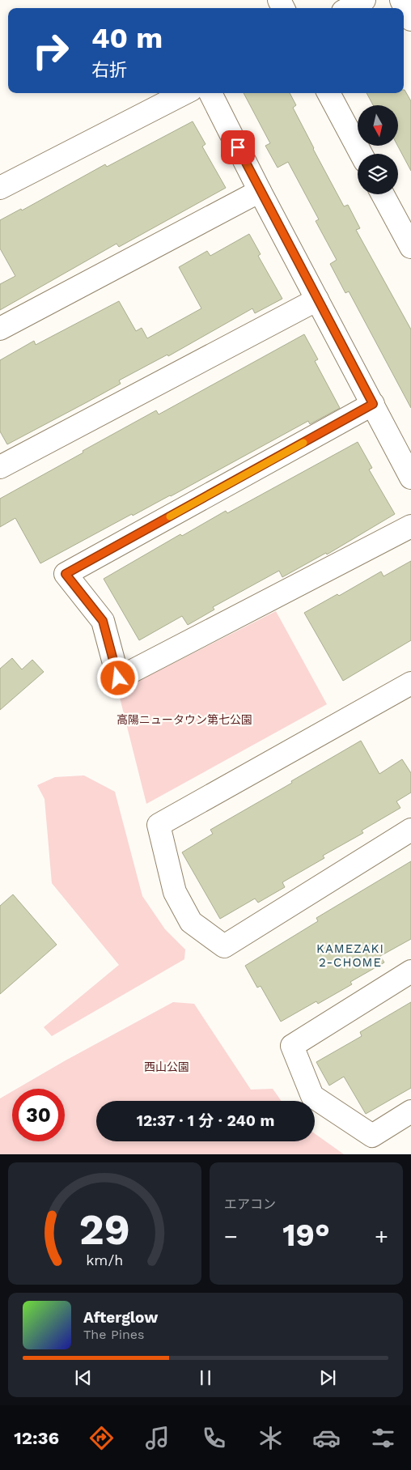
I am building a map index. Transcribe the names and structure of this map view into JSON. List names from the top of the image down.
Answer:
{
  "districts": ["KAMEZAKI 2-CHOME"],
  "parks": ["高陽ニュータウン第七公園", "西山公園"],
  "north": "bottom",
  "page": {
    "turn": ["40 m", "右折"],
    "limit": "30",
    "trip": "12:37 · 1 分 · 240 m",
    "tile": "エアコン",
    "heat": ["−", "19°", "+"],
    "song": ["Afterglow", "The Pines"],
    "tabs": "12:36",
    "gauge": ["29", "km/h"]
  }
}
